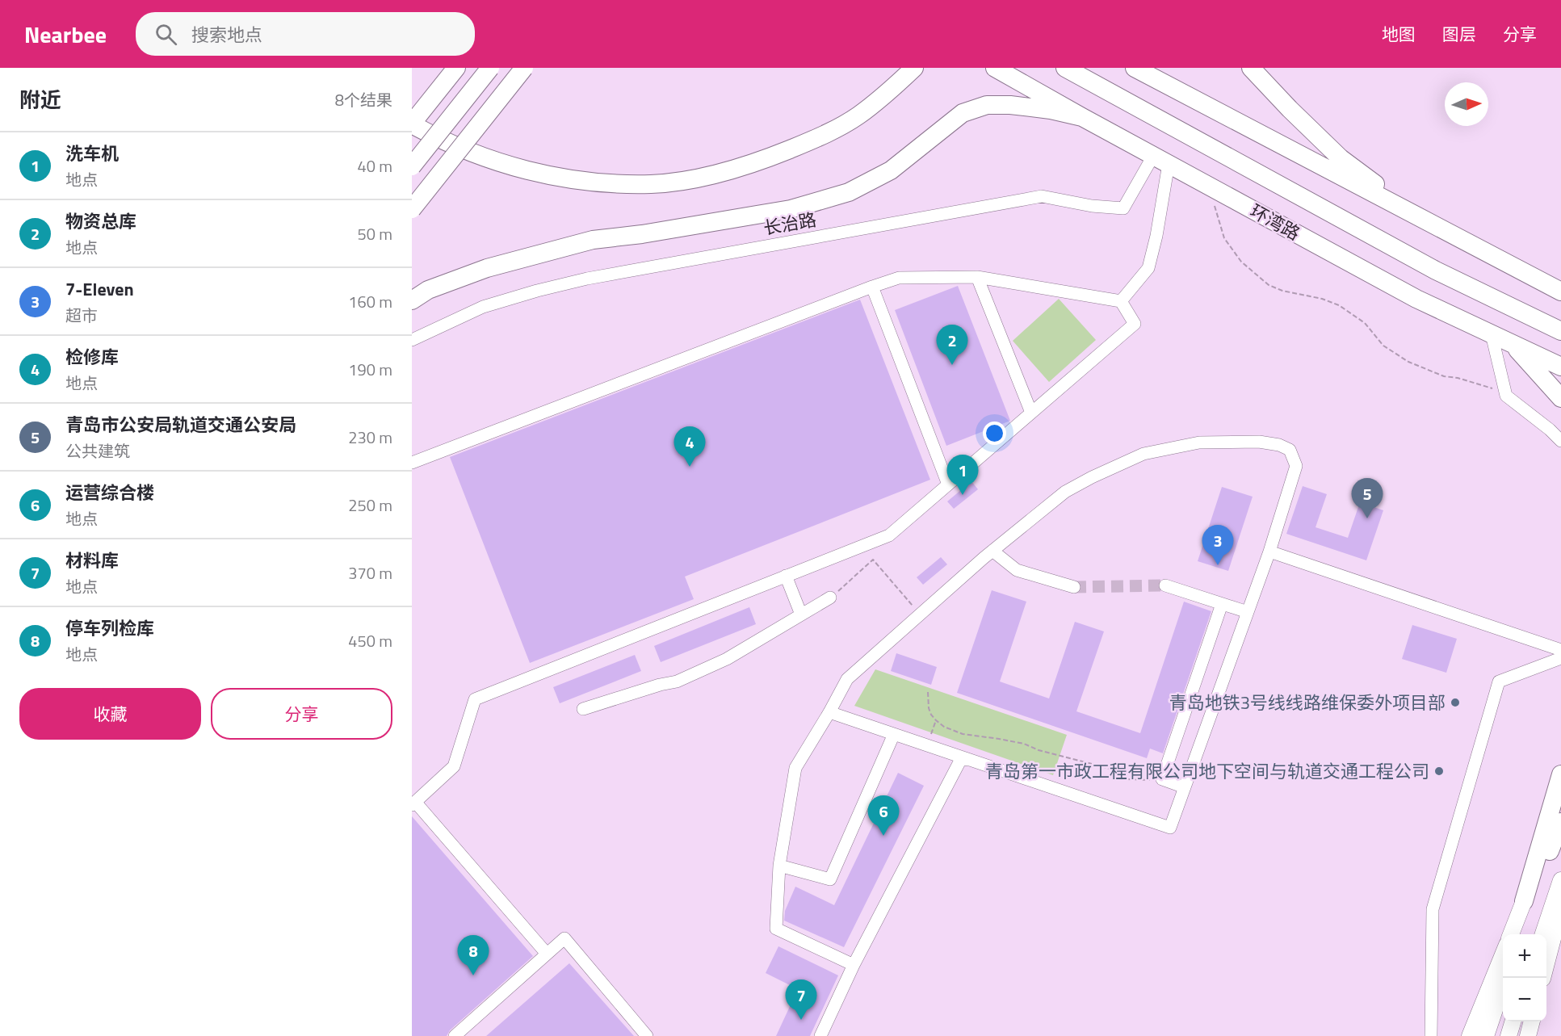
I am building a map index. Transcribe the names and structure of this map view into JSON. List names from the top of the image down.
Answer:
{
  "streets": {
    "highway": ["环湾路"],
    "street": ["长治路"]
  },
  "crossings": [
    ["环湾路", "长治路"]
  ],
  "places": ["青岛地铁3号线线路维保委外项目部", "青岛第一市政工程有限公司地下空间与轨道交通工程公司"],
  "north": "right",
  "page": {
    "header": "Nearbee",
    "search": "搜索地点",
    "nav": ["地图", "图层", "分享"],
    "heading": ["附近", "8个结果"],
    "list": [
      {
        "mark": "1",
        "name": "洗车机",
        "note": "地点",
        "value": "40 m"
      },
      {
        "mark": "2",
        "name": "物资总库",
        "note": "地点",
        "value": "50 m"
      },
      {
        "mark": "3",
        "name": "7-Eleven",
        "note": "超市",
        "value": "160 m"
      },
      {
        "mark": "4",
        "name": "检修库",
        "note": "地点",
        "value": "190 m"
      },
      {
        "mark": "5",
        "name": "青岛市公安局轨道交通公安局",
        "note": "公共建筑",
        "value": "230 m"
      },
      {
        "mark": "6",
        "name": "运营综合楼",
        "note": "地点",
        "value": "250 m"
      },
      {
        "mark": "7",
        "name": "材料库",
        "note": "地点",
        "value": "370 m"
      },
      {
        "mark": "8",
        "name": "停车列检库",
        "note": "地点",
        "value": "450 m"
      }
    ],
    "pins": [
      "2",
      "4",
      "1",
      "5",
      "3",
      "6",
      "8",
      "7"
    ],
    "buttons": ["收藏", "分享"],
    "map_buttons": ["+", "−"]
  }
}
